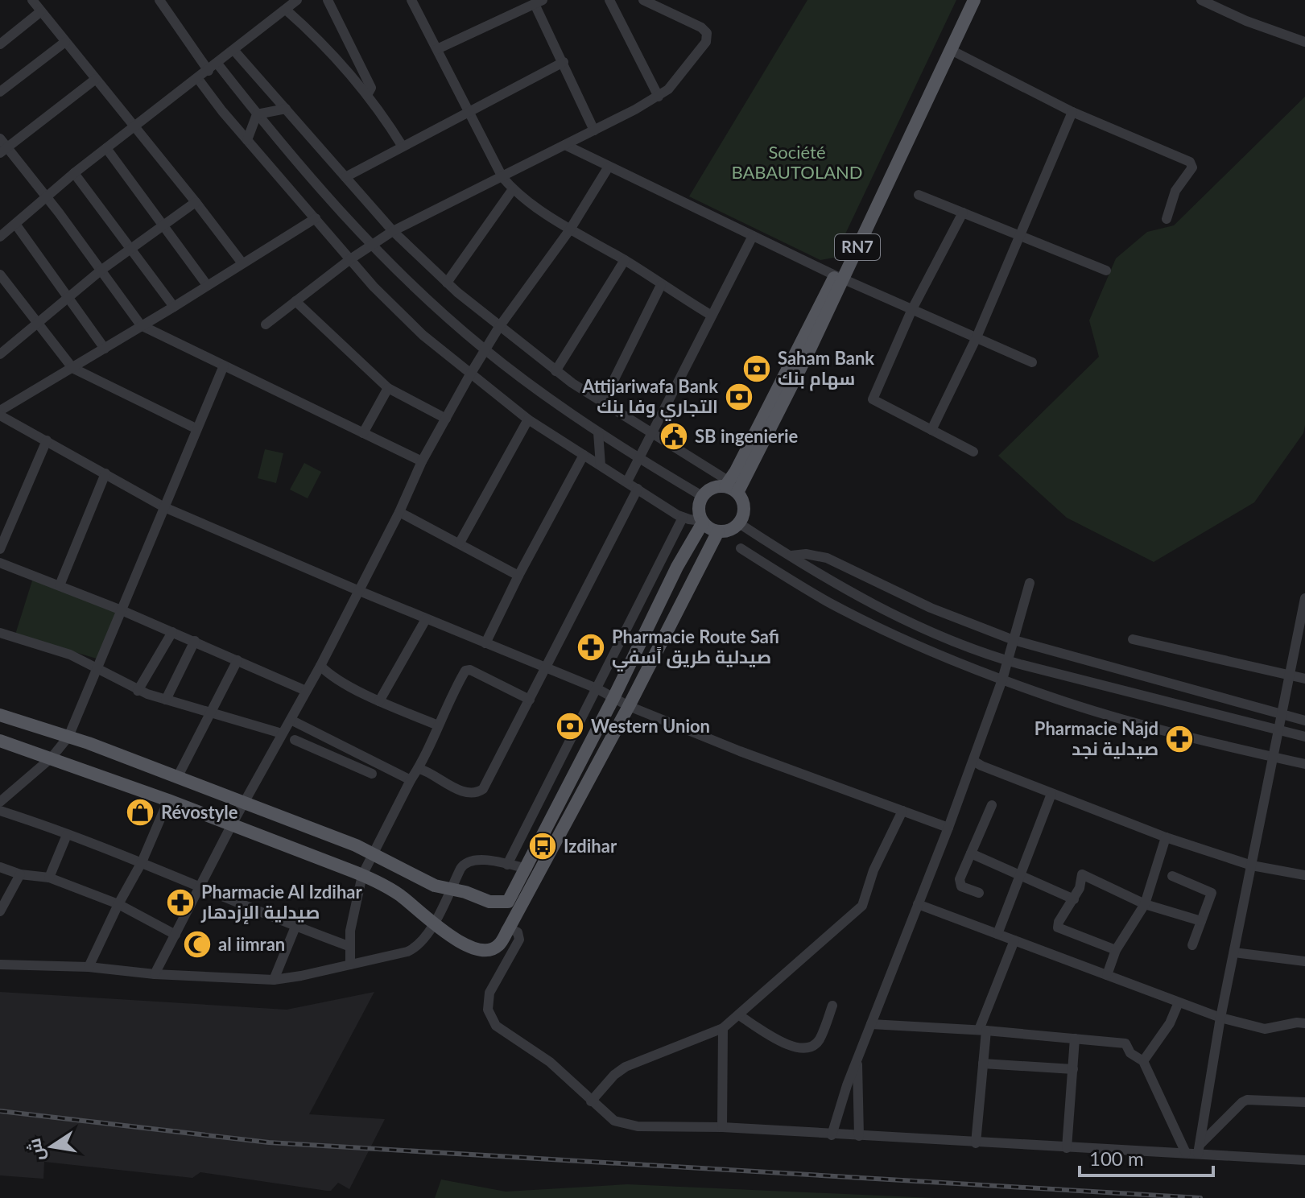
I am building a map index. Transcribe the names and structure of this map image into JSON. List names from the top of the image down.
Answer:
{
  "streets": {
    "main road": ["RN7"]
  },
  "parks": ["Société BABAUTOLAND"],
  "places": {
    "bank": ["Saham Bank سهام بنك", "Attijariwafa Bank التجاري وفا بنك", "Western Union"],
    "public building": ["SB ingenierie"],
    "pharmacy": ["Pharmacie Route Safi صيدلية طريق اًسفي", "Pharmacie Najd صيدلية نجد", "Pharmacie Al Izdihar صيدلية الإزدهار"],
    "shop": ["Révostyle"],
    "bus stop": ["Izdihar"],
    "mosque": ["al iimran"]
  },
  "scale_bar": "100 m",
  "north": "left"
}
